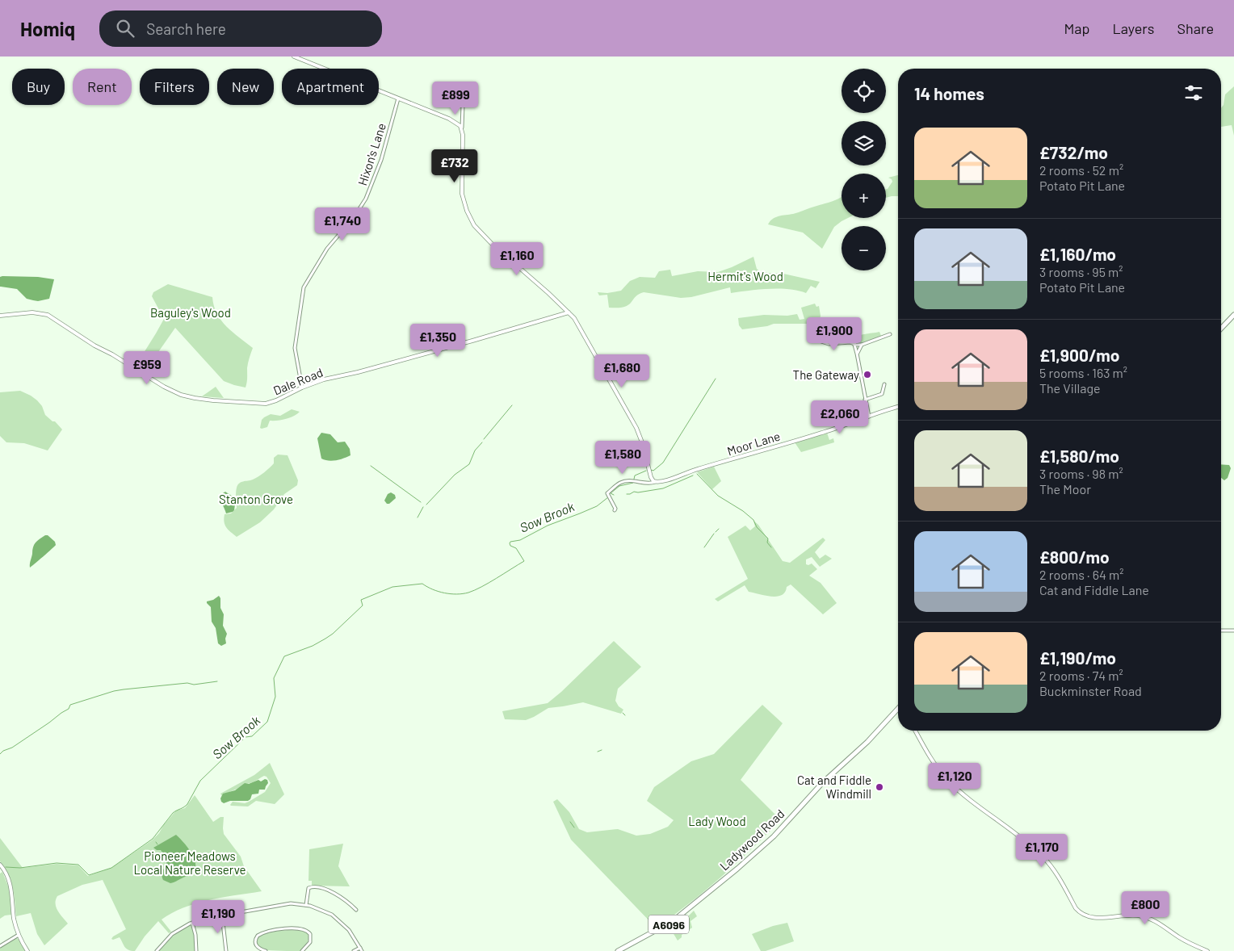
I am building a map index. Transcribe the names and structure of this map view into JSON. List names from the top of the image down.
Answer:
{
  "streets": {
    "main road": ["Ladywood Road", "A6096"],
    "street": ["Hixon's Lane", "Dale Road", "Moor Lane"]
  },
  "crossings": [
    ["Hixon's Lane", "Dale Road"]
  ],
  "water": ["Sow Brook"],
  "parks": [
    "Hermit's Wood",
    "Baguley's Wood",
    "Stanton Grove",
    "Lady Wood",
    "Pioneer Meadows Local Nature Reserve"
  ],
  "places": ["The Gateway", "Cat and Fiddle Windmill"],
  "page": {
    "header": "Homiq",
    "search": "Search here",
    "nav": ["Map", "Layers", "Share"],
    "map_buttons": ["+", "−"],
    "chip": [
      "Buy",
      "Rent",
      "Filters",
      "New",
      "Apartment"
    ],
    "heading": "14 homes",
    "price": [
      "£899",
      "£732",
      "£1,740",
      "£1,160",
      "£1,900",
      "£1,350",
      "£959",
      "£1,680",
      "£2,060",
      "£1,580",
      "£1,120",
      "£1,170",
      "£800",
      "£1,190"
    ],
    "list": [
      {
        "name": "£732/mo",
        "note": "2 rooms · 52 m² · Potato Pit Lane"
      },
      {
        "name": "£1,160/mo",
        "note": "3 rooms · 95 m² · Potato Pit Lane"
      },
      {
        "name": "£1,900/mo",
        "note": "5 rooms · 163 m² · The Village"
      },
      {
        "name": "£1,580/mo",
        "note": "3 rooms · 98 m² · The Moor"
      },
      {
        "name": "£800/mo",
        "note": "2 rooms · 64 m² · Cat and Fiddle Lane"
      },
      {
        "name": "£1,190/mo",
        "note": "2 rooms · 74 m² · Buckminster Road"
      }
    ]
  }
}
